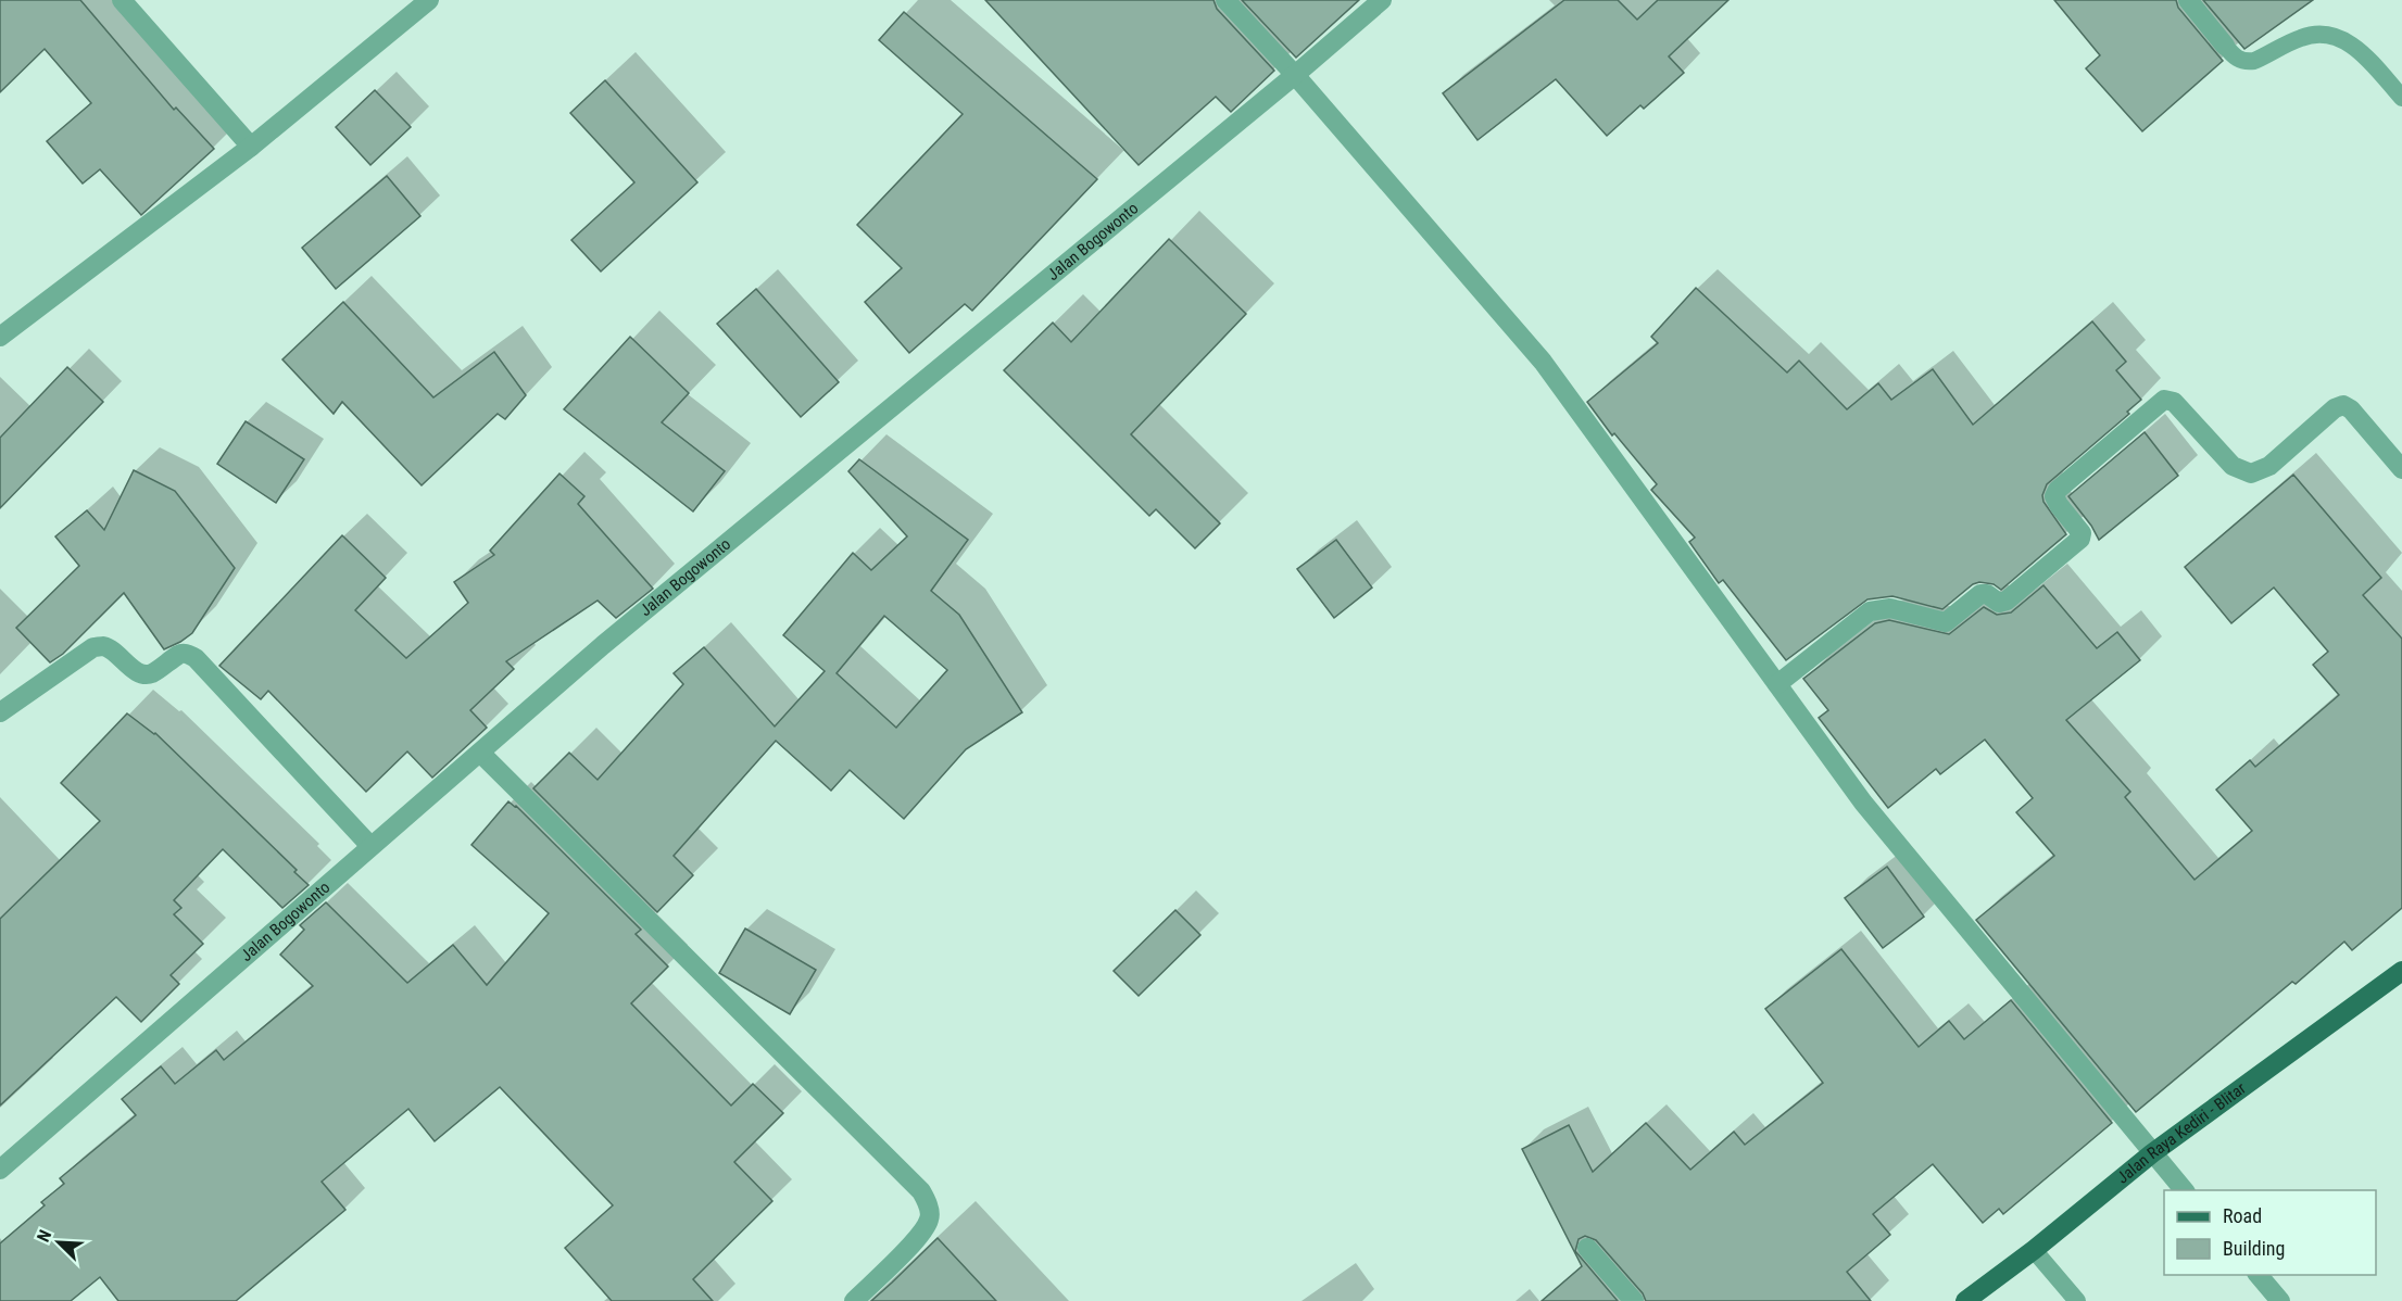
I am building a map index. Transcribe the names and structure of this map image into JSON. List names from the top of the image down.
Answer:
{
  "streets": {
    "main road": ["Jalan Raya Kediri - Blitar"],
    "street": ["Jalan Bogowonto"]
  },
  "legend": ["Road", "Building"],
  "north": "top left"
}
